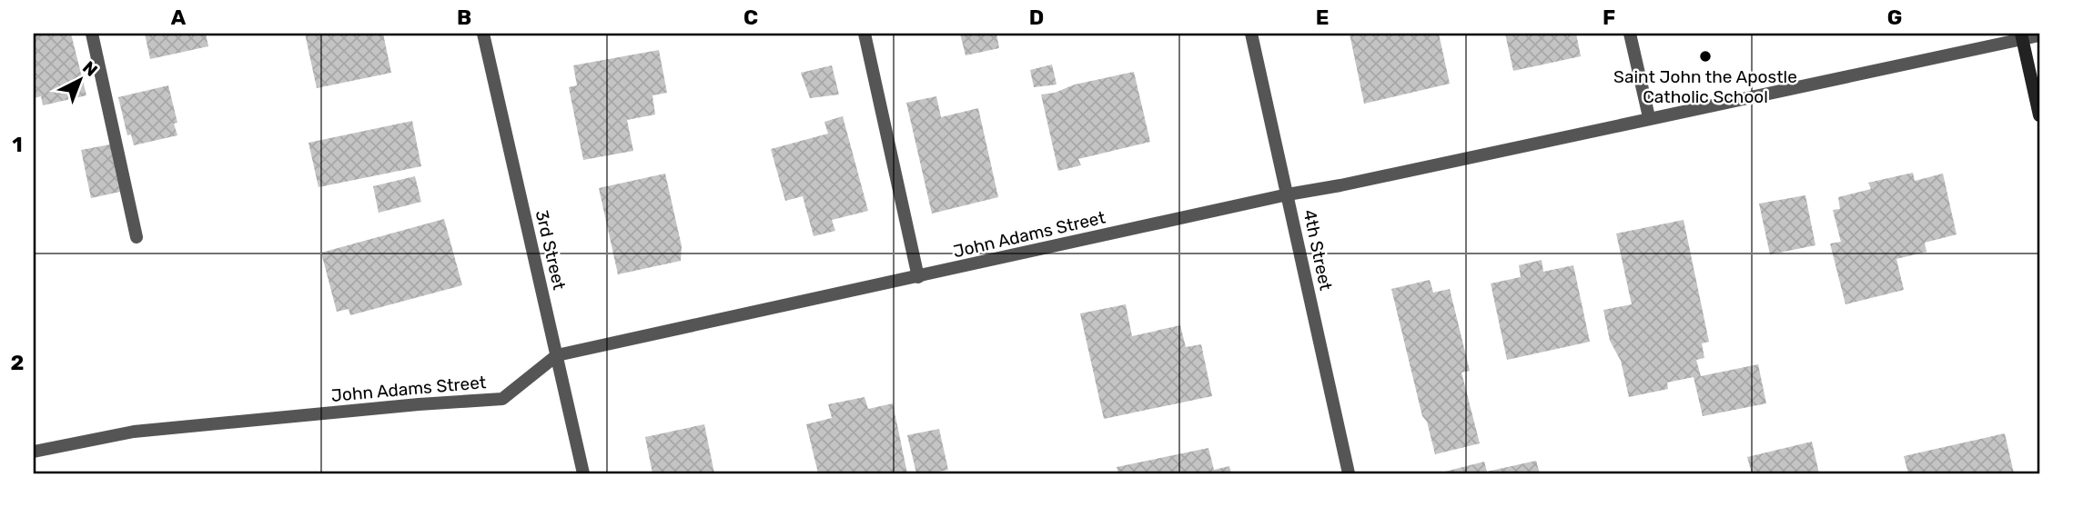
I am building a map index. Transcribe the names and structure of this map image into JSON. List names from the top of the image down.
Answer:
{
  "streets": {
    "street": ["John Adams Street", "3rd Street", "4th Street"]
  },
  "crossings": [
    ["John Adams Street", "3rd Street"],
    ["John Adams Street", "4th Street"]
  ],
  "places": ["Saint John the Apostle Catholic School"],
  "north": "top right",
  "grid": {
    "columns": [
      "A",
      "B",
      "C",
      "D",
      "E",
      "F",
      "G"
    ],
    "rows": ["1", "2"]
  }
}
